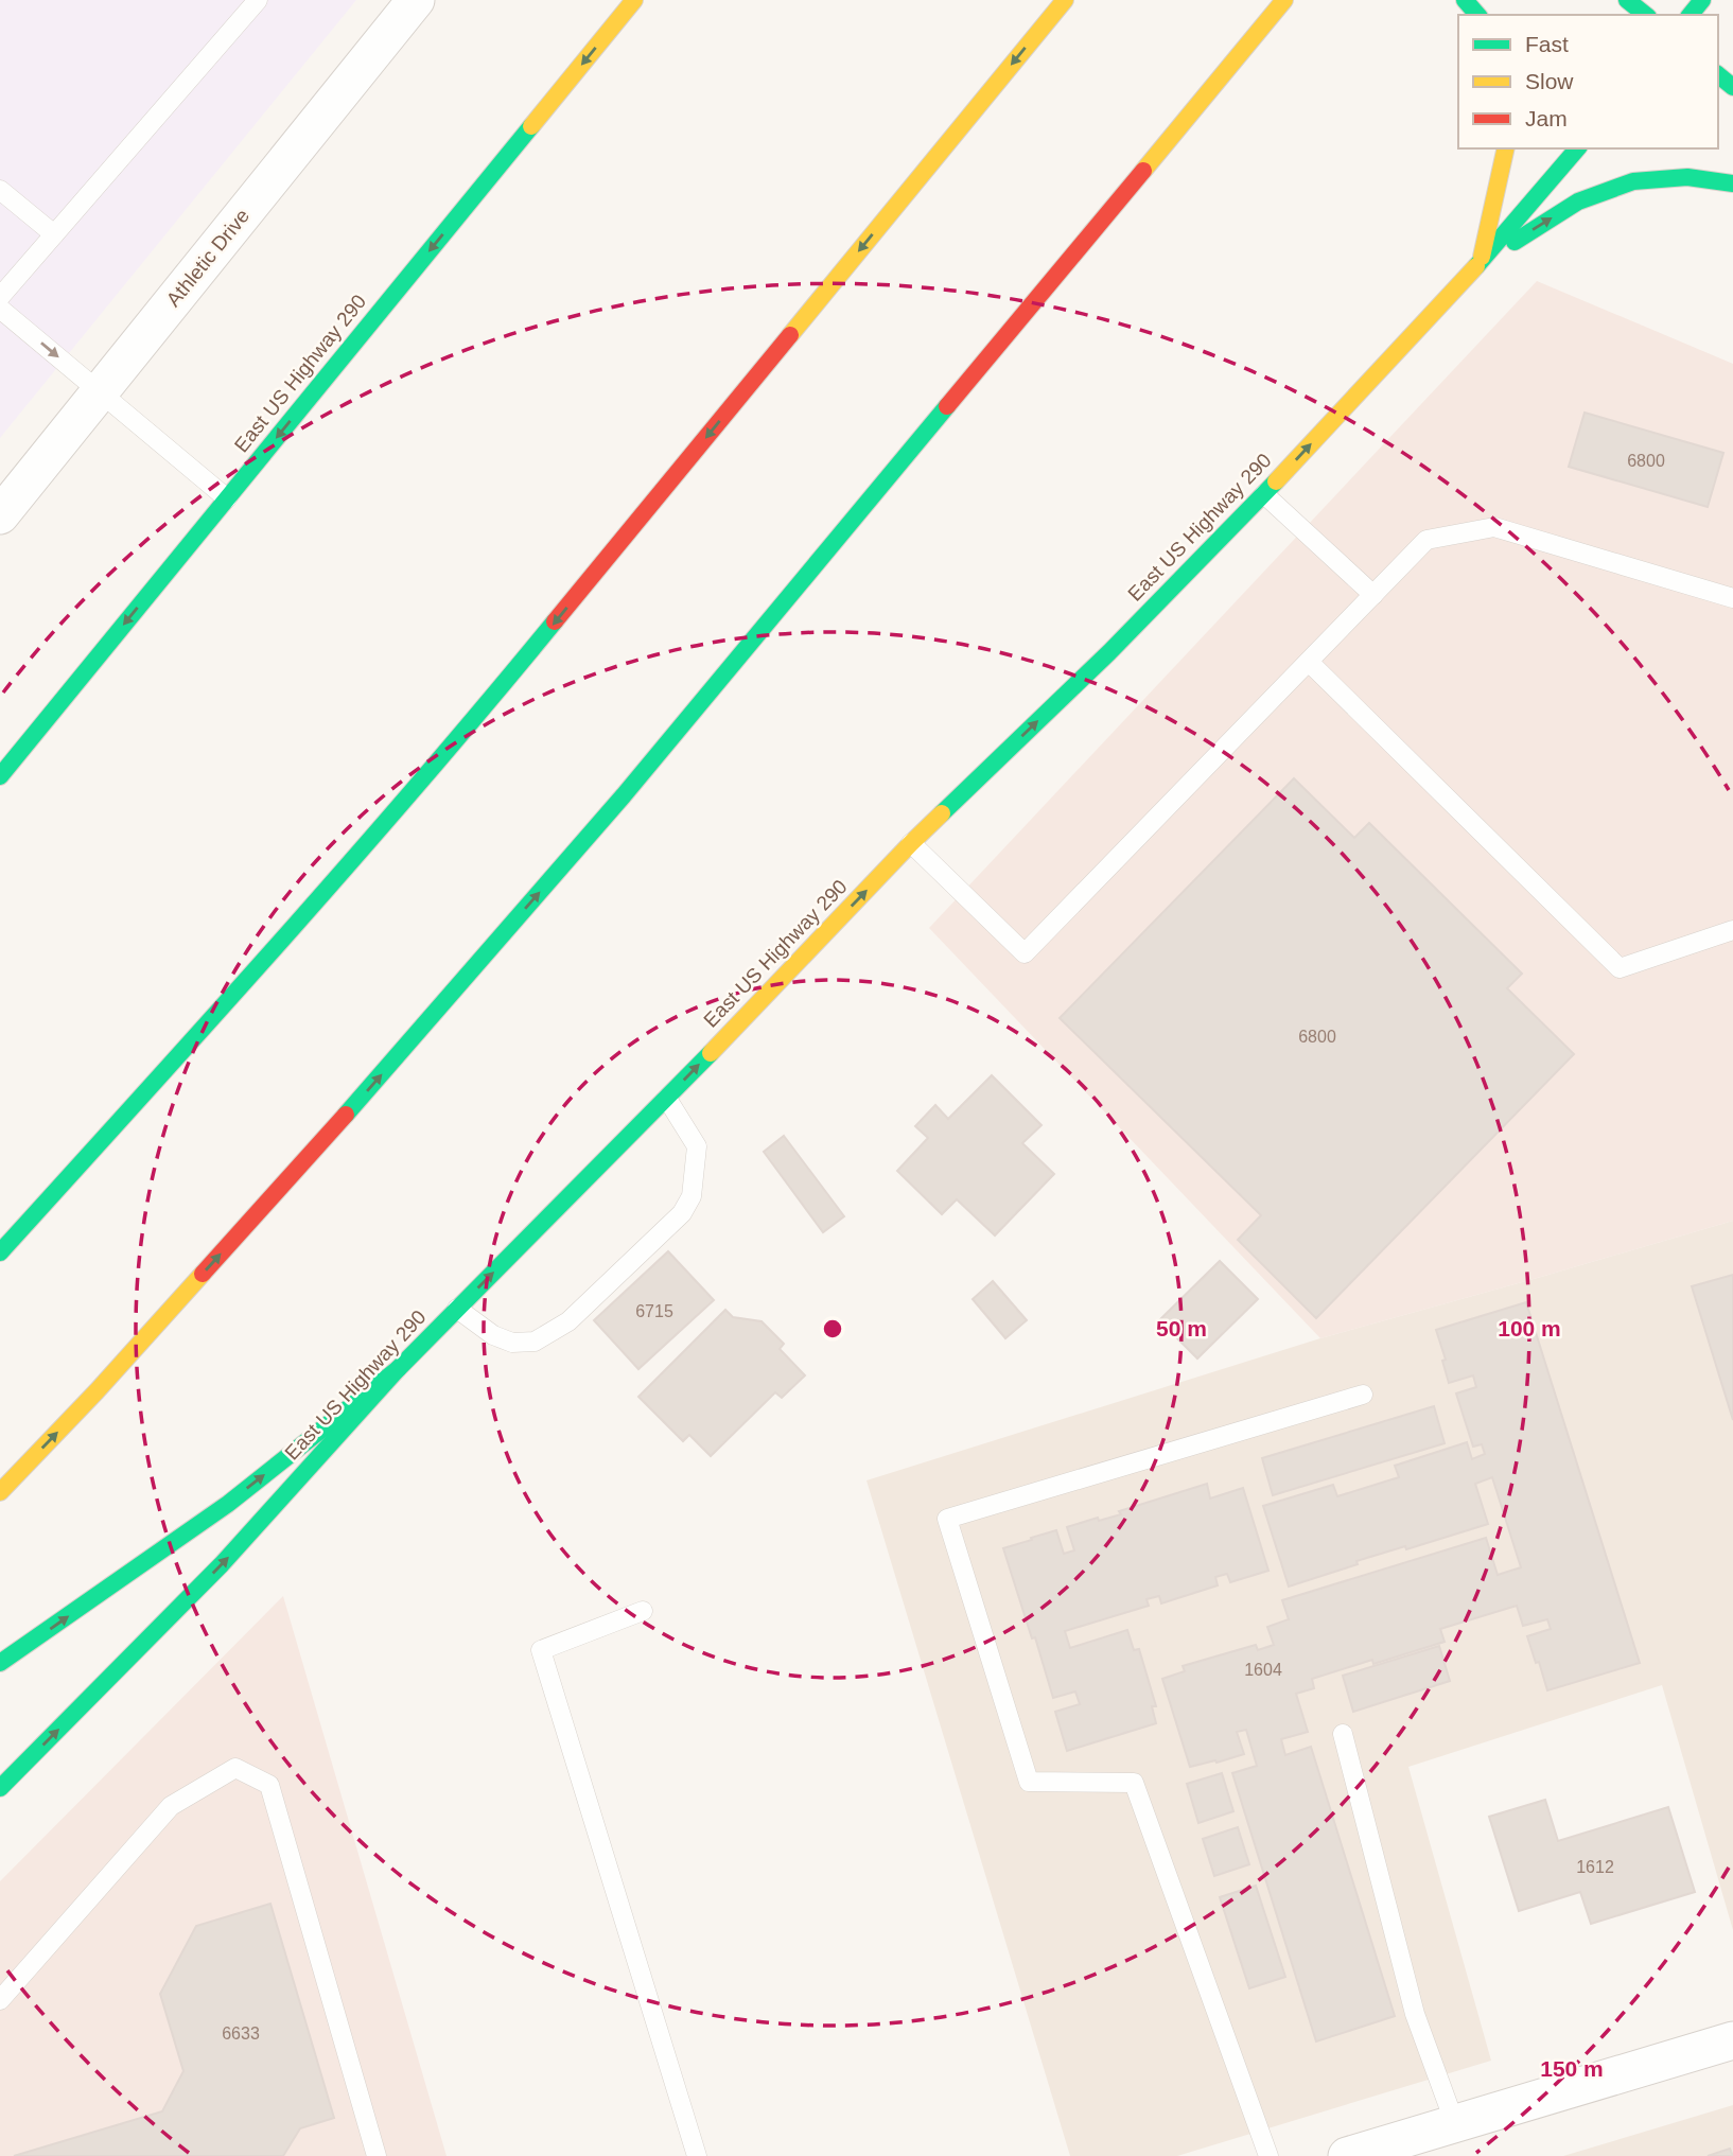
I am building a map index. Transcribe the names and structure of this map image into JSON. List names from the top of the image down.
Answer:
{
  "streets": {
    "main road": ["East US Highway 290"],
    "street": ["Athletic Drive"]
  },
  "house_numbers": [
    "6800",
    "6800",
    "6715",
    "1604",
    "1612",
    "6633"
  ],
  "legend": ["Fast", "Slow", "Jam"],
  "rings": ["50 m", "100 m", "150 m"]
}
